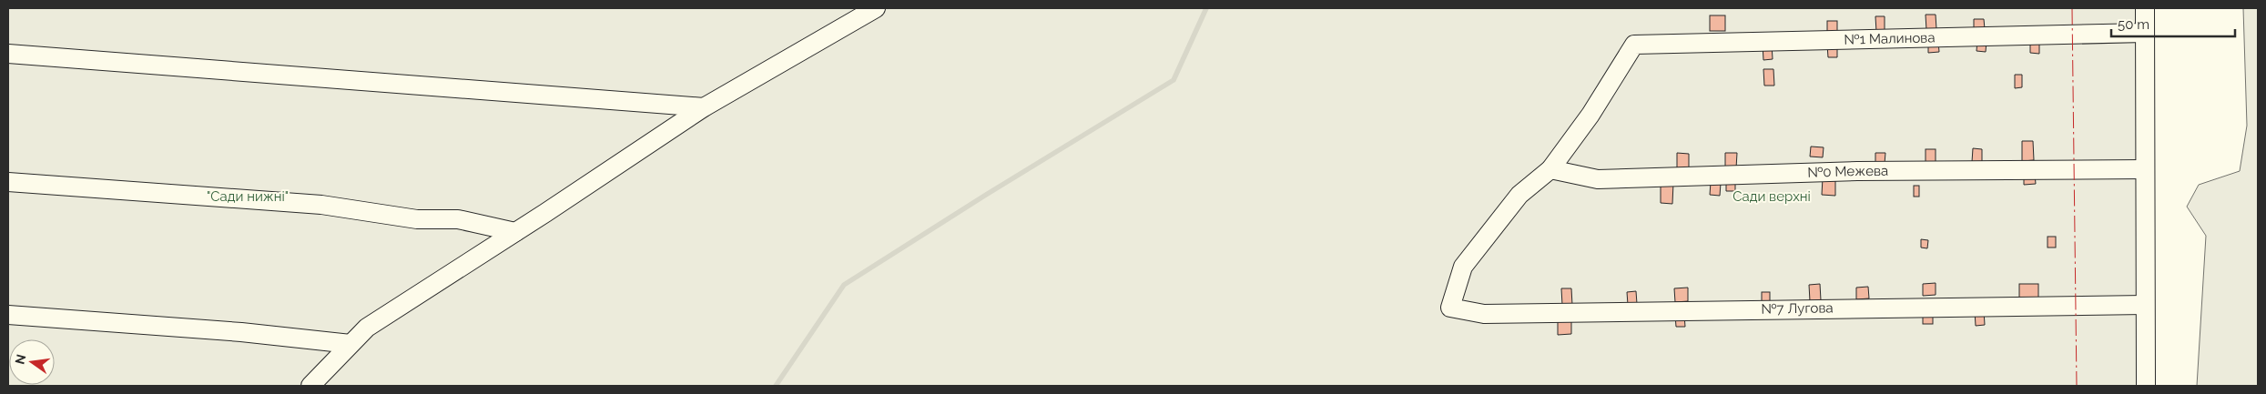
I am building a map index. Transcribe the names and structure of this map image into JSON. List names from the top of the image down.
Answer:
{
  "streets": {
    "street": ["№1 Малинова", "№0 Межева", "№7 Лугова"]
  },
  "crossings": [
    ["№1 Малинова", "№0 Межева"],
    ["№1 Малинова", "№7 Лугова"],
    ["№0 Межева", "№7 Лугова"]
  ],
  "parks": ["\"Сади нижні\"", "Сади верхні"],
  "scale_bar": "50 m",
  "north": "left"
}
